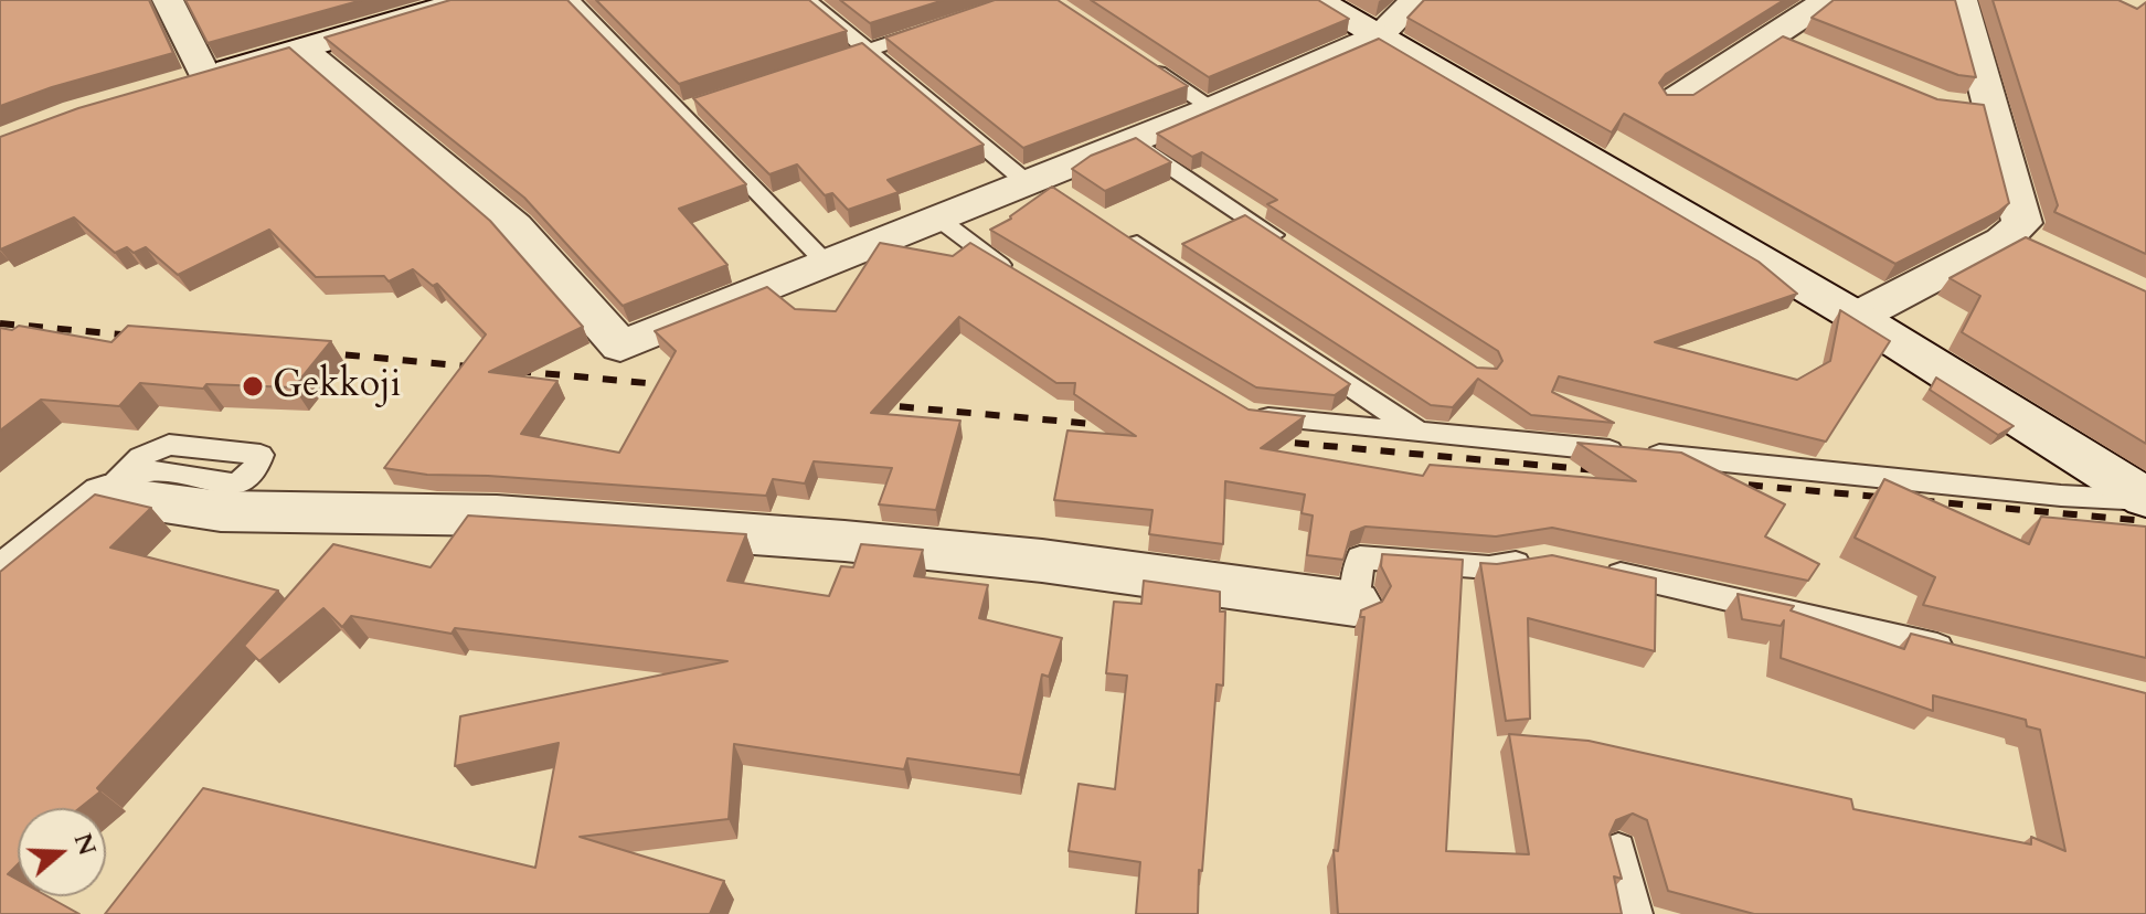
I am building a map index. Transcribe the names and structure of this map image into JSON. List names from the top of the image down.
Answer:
{
  "places": ["Gekkoji"],
  "north": "right"
}
